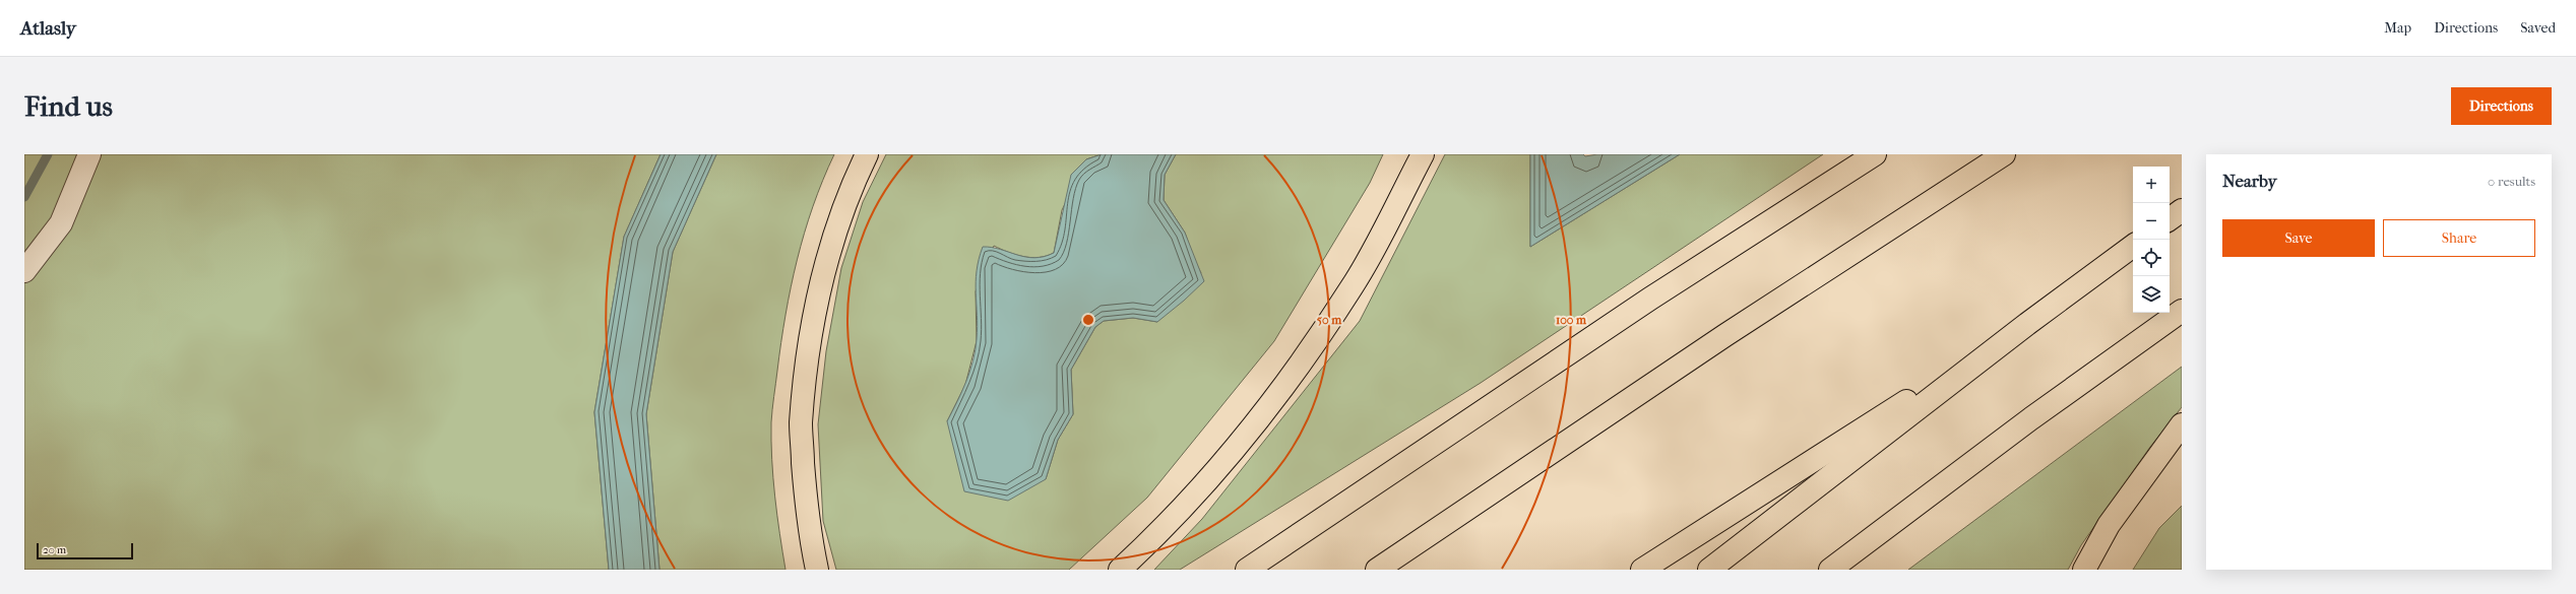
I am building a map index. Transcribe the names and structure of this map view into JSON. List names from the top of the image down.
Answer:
{
  "scale_bar": "20 m",
  "page": {
    "header": "Atlasly",
    "nav": ["Map", "Directions", "Saved"],
    "buttons": [
      "Directions",
      ["Save", "Share"]
    ],
    "title": "Find us",
    "heading": ["Nearby", "0 results"],
    "map_buttons": ["+", "−"],
    "scale": "20 m"
  },
  "rings": ["50 m", "100 m"]
}
